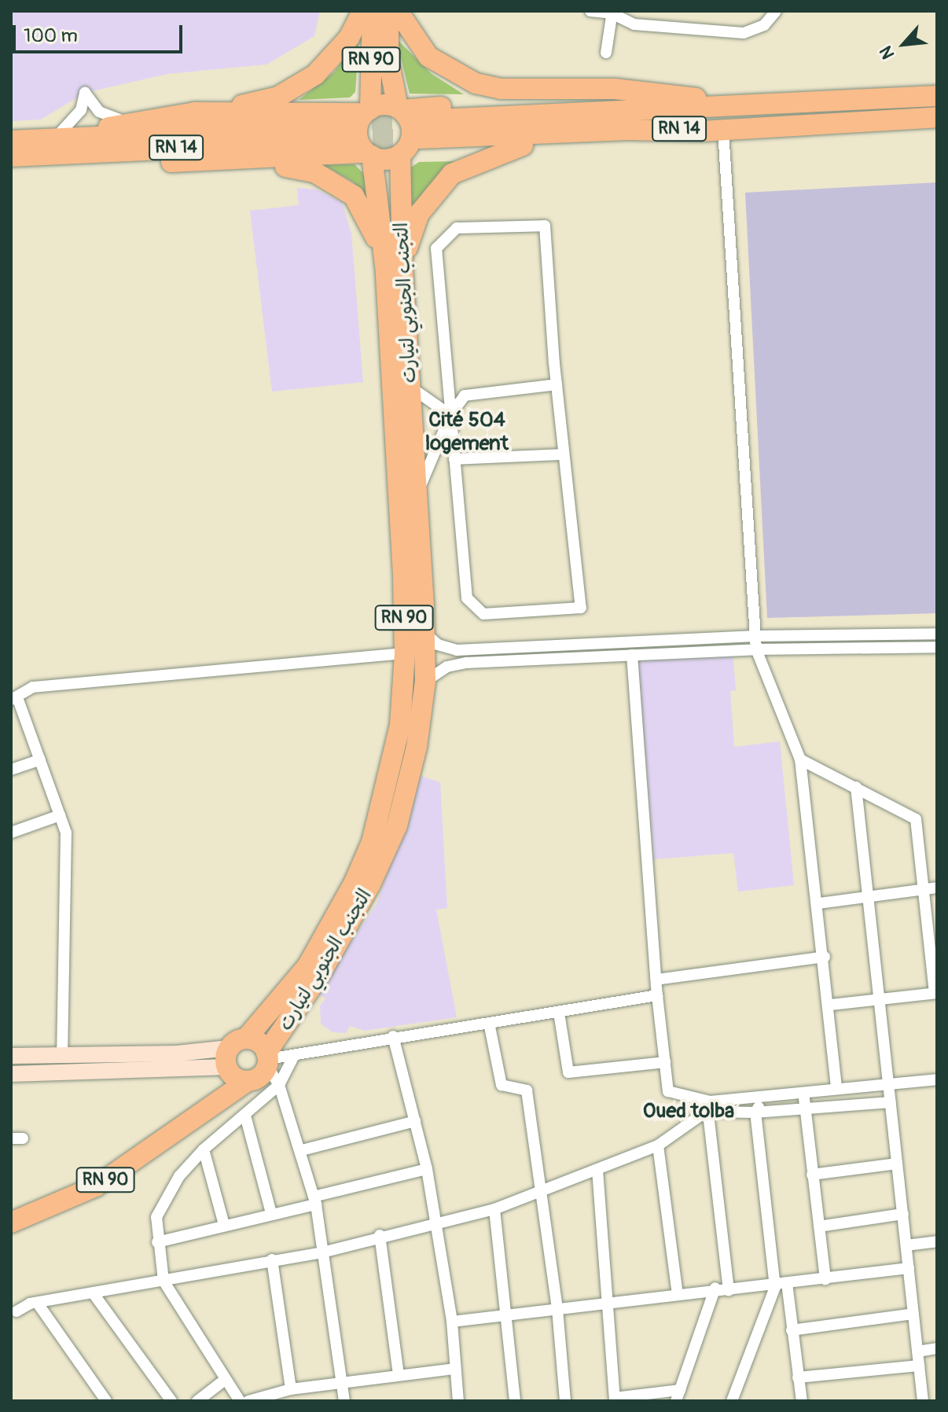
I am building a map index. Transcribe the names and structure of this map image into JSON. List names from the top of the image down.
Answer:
{
  "streets": {
    "highway": ["RN 90", "RN 14", "التجنب الجنوبي لتيارت"]
  },
  "crossings": [
    ["RN 90", "RN 14"],
    ["RN 90", "التجنب الجنوبي لتيارت"],
    ["RN 14", "التجنب الجنوبي لتيارت"]
  ],
  "districts": ["Cité 504 logement", "Oued tolba"],
  "scale_bar": "100 m",
  "north": "bottom left"
}
